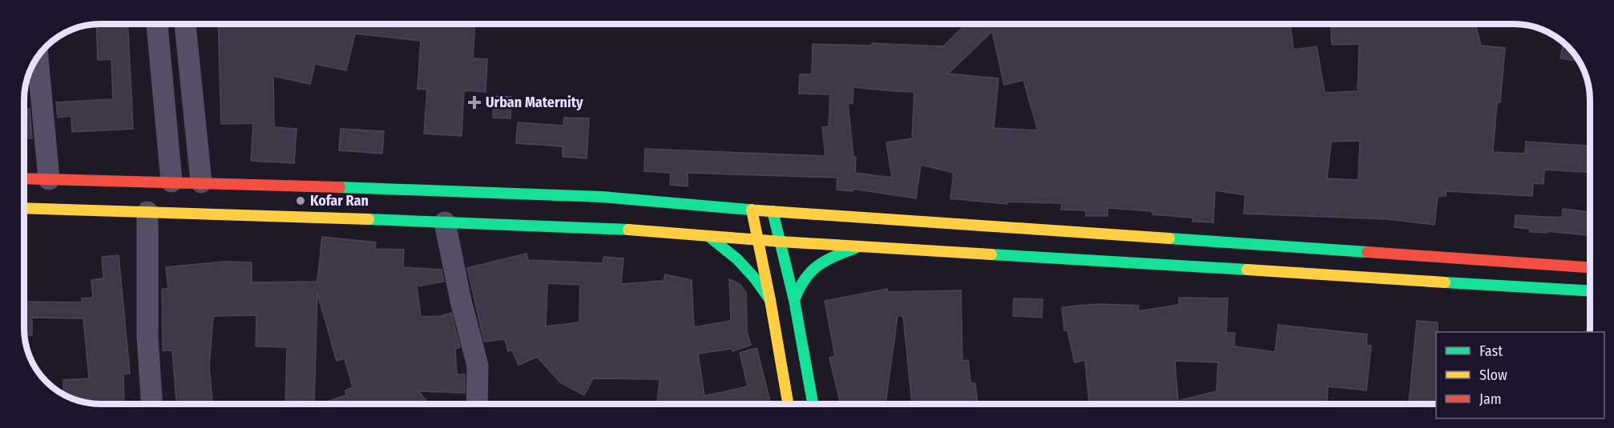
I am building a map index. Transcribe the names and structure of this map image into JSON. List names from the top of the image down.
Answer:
{
  "places": {
    "health": ["Urban Maternity"],
    "other": ["Kofar Ran"]
  },
  "legend": ["Fast", "Slow", "Jam"]
}
